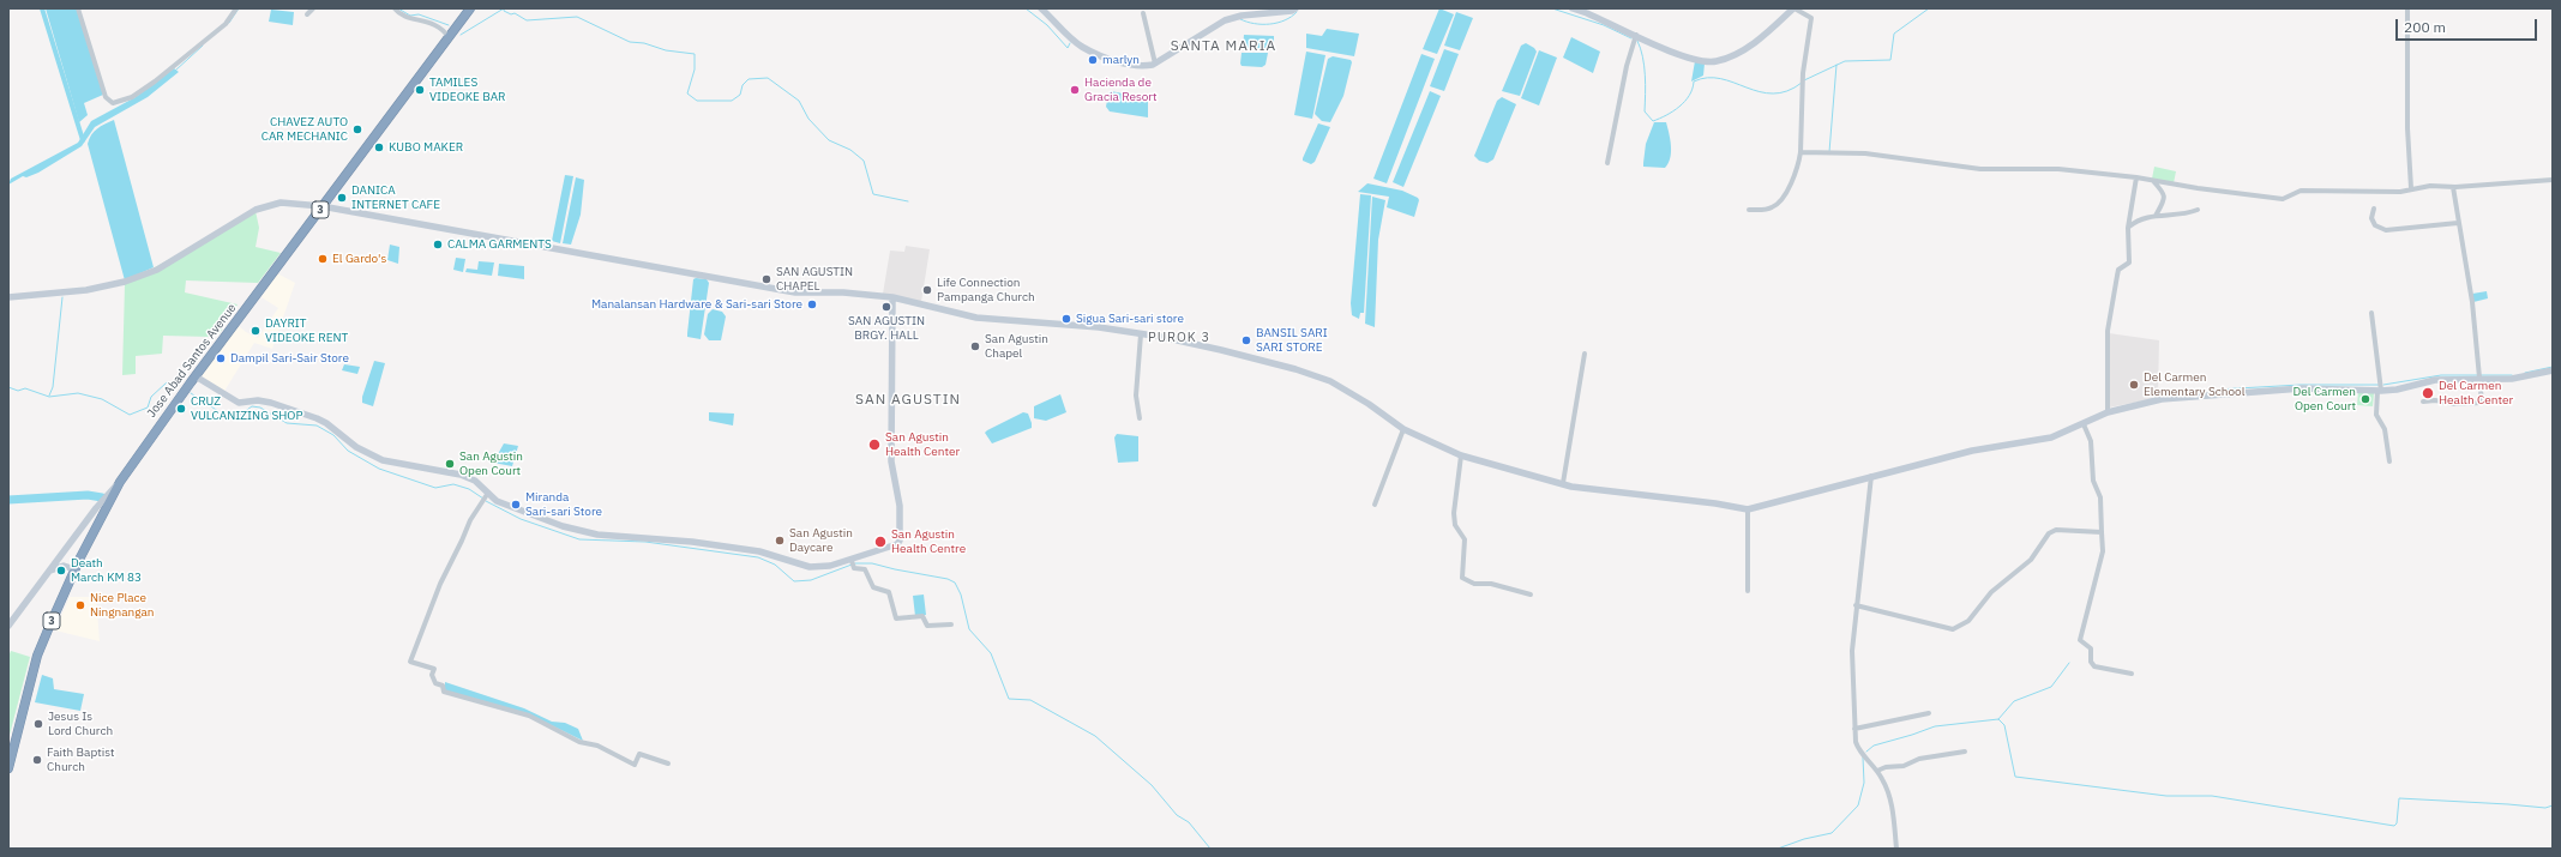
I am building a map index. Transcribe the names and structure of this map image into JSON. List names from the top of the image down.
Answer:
{
  "streets": {
    "highway": ["3", "Jose Abad Santos Avenue"]
  },
  "districts": ["SANTA MARIA", "PUROK 3", "SAN AGUSTIN"],
  "places": [
    "marlyn",
    "TAMILES VIDEOKE BAR",
    "Hacienda de Gracia Resort",
    "CHAVEZ AUTO CAR MECHANIC",
    "KUBO MAKER",
    "DANICA INTERNET CAFE",
    "CALMA GARMENTS",
    "El Gardo's",
    "SAN AGUSTIN CHAPEL",
    "Life Connection Pampanga Church",
    "Manalansan Hardware & Sari-sari Store",
    "SAN AGUSTIN BRGY. HALL",
    "Sigua Sari-sari store",
    "DAYRIT VIDEOKE RENT",
    "BANSIL SARI SARI STORE",
    "San Agustin Chapel",
    "Dampil Sari-Sair Store",
    "Del Carmen Elementary School",
    "Del Carmen Health Center",
    "Del Carmen Open Court",
    "CRUZ VULCANIZING SHOP",
    "San Agustin Health Center",
    "San Agustin Open Court",
    "Miranda Sari-sari Store",
    "San Agustin Daycare",
    "San Agustin Health Centre",
    "Death March KM 83",
    "Nice Place Ningnangan",
    "Jesus Is Lord Church",
    "Faith Baptist Church"
  ],
  "scale_bar": "200 m"
}
